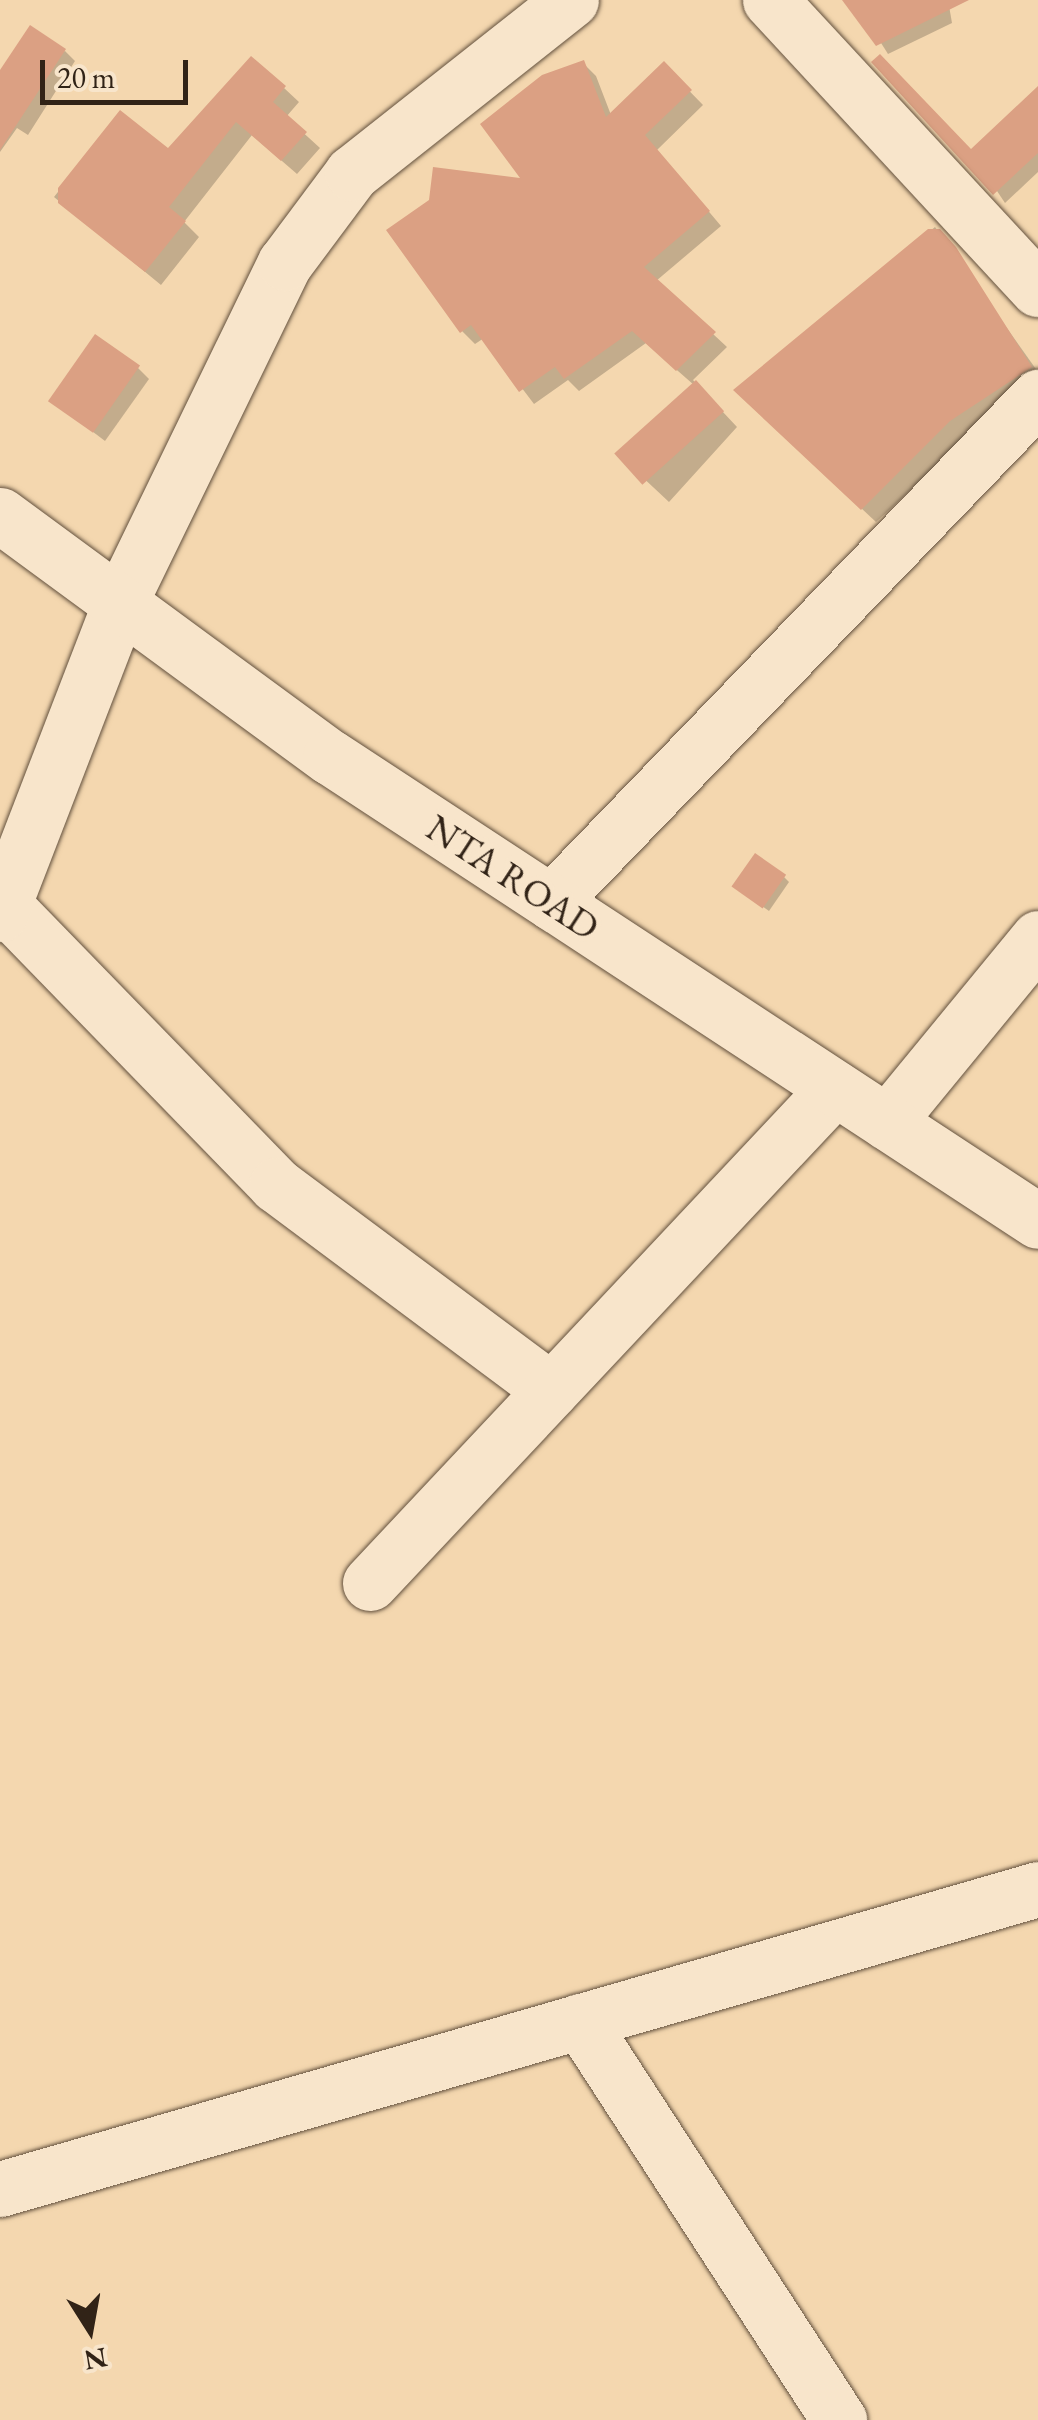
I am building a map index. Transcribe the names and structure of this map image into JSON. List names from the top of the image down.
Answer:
{
  "streets": {
    "street": ["NTA ROAD"]
  },
  "scale_bar": "20 m",
  "north": "bottom"
}
